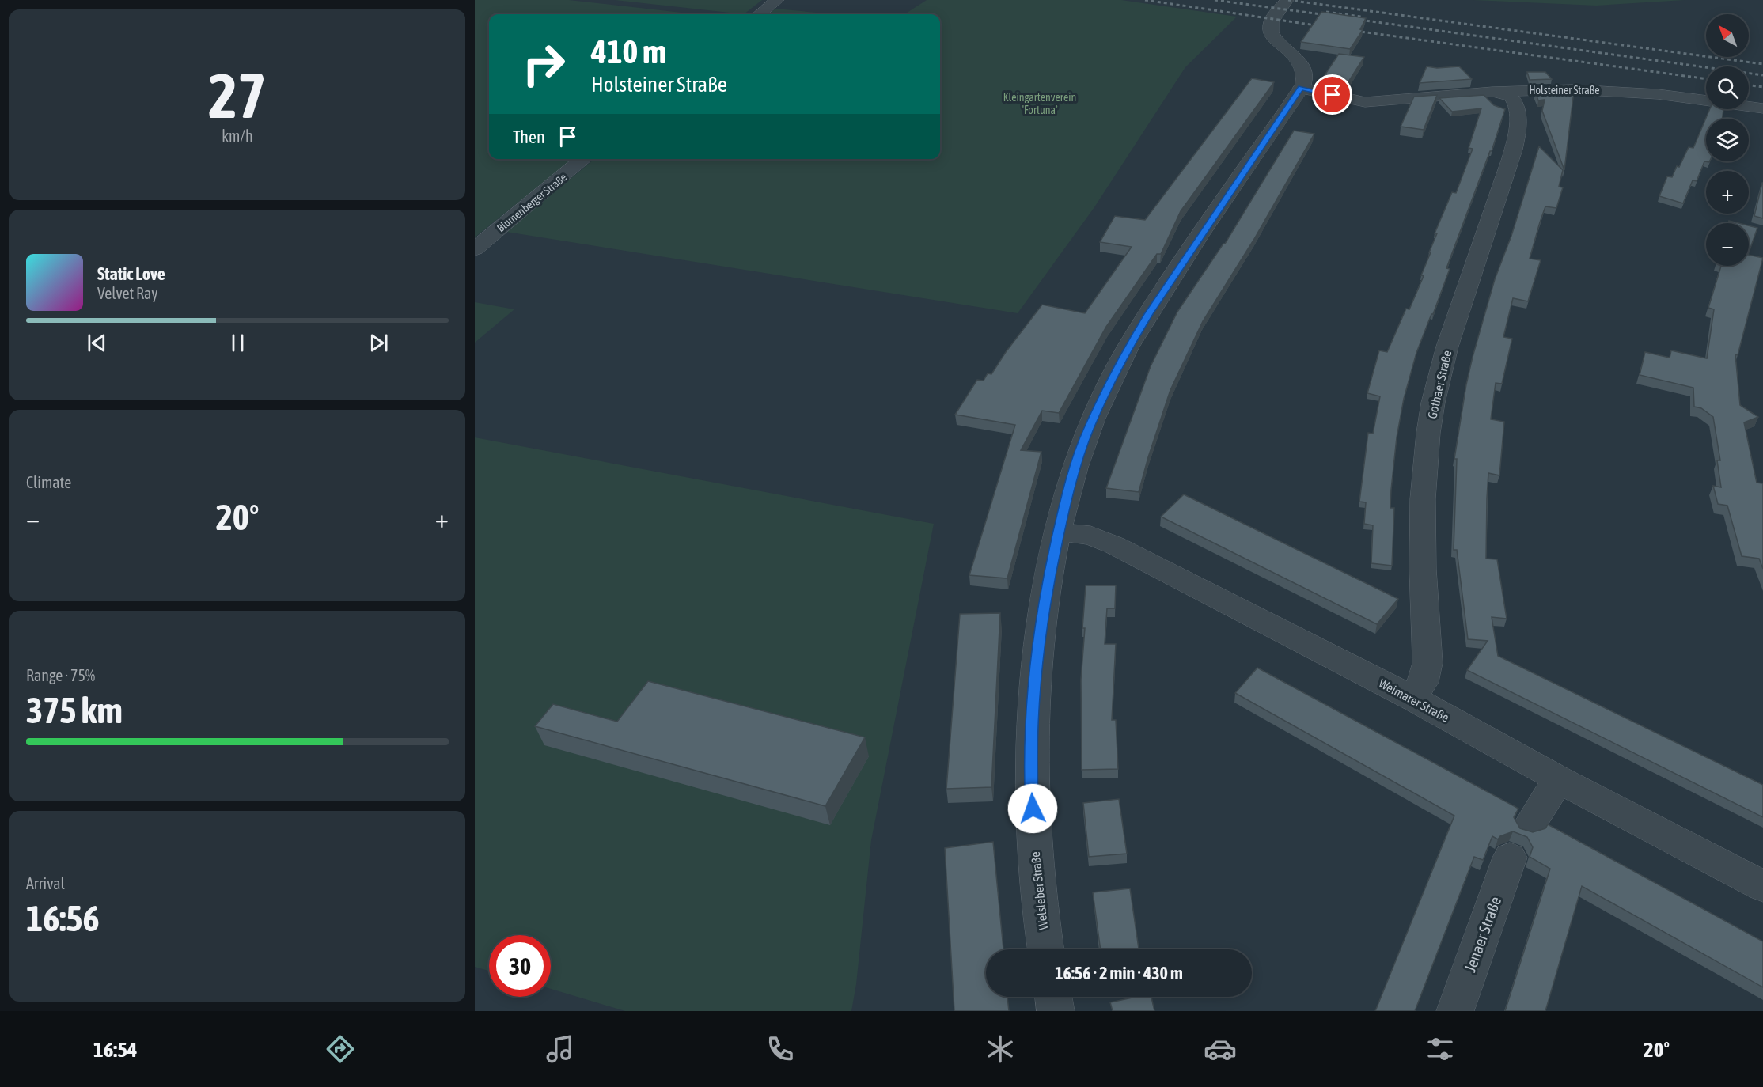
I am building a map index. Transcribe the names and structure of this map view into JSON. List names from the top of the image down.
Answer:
{
  "streets": {
    "street": [
      "Holsteiner Straße",
      "Blumenberger Straße",
      "Gothaer Straße",
      "Weimarer Straße",
      "Welsleber Straße",
      "Jenaer Straße"
    ]
  },
  "crossings": [
    ["Holsteiner Straße", "Gothaer Straße"],
    ["Holsteiner Straße", "Welsleber Straße"],
    ["Gothaer Straße", "Weimarer Straße"],
    ["Weimarer Straße", "Welsleber Straße"]
  ],
  "parks": ["Kleingartenverein 'Fortuna'"],
  "north": "top left",
  "page": {
    "tile": [
      ["27", "km/h"],
      "Climate",
      ["Range · 75%", "375 km"],
      ["Arrival", "16:56"]
    ],
    "map_buttons": ["+", "−"],
    "turn": ["410 m", "Holsteiner Straße"],
    "then": "Then",
    "song": ["Static Love", "Velvet Ray"],
    "heat": ["−", "20°", "+"],
    "limit": "30",
    "trip": "16:56 · 2 min · 430 m",
    "tabs": ["16:54", "20°"]
  }
}
